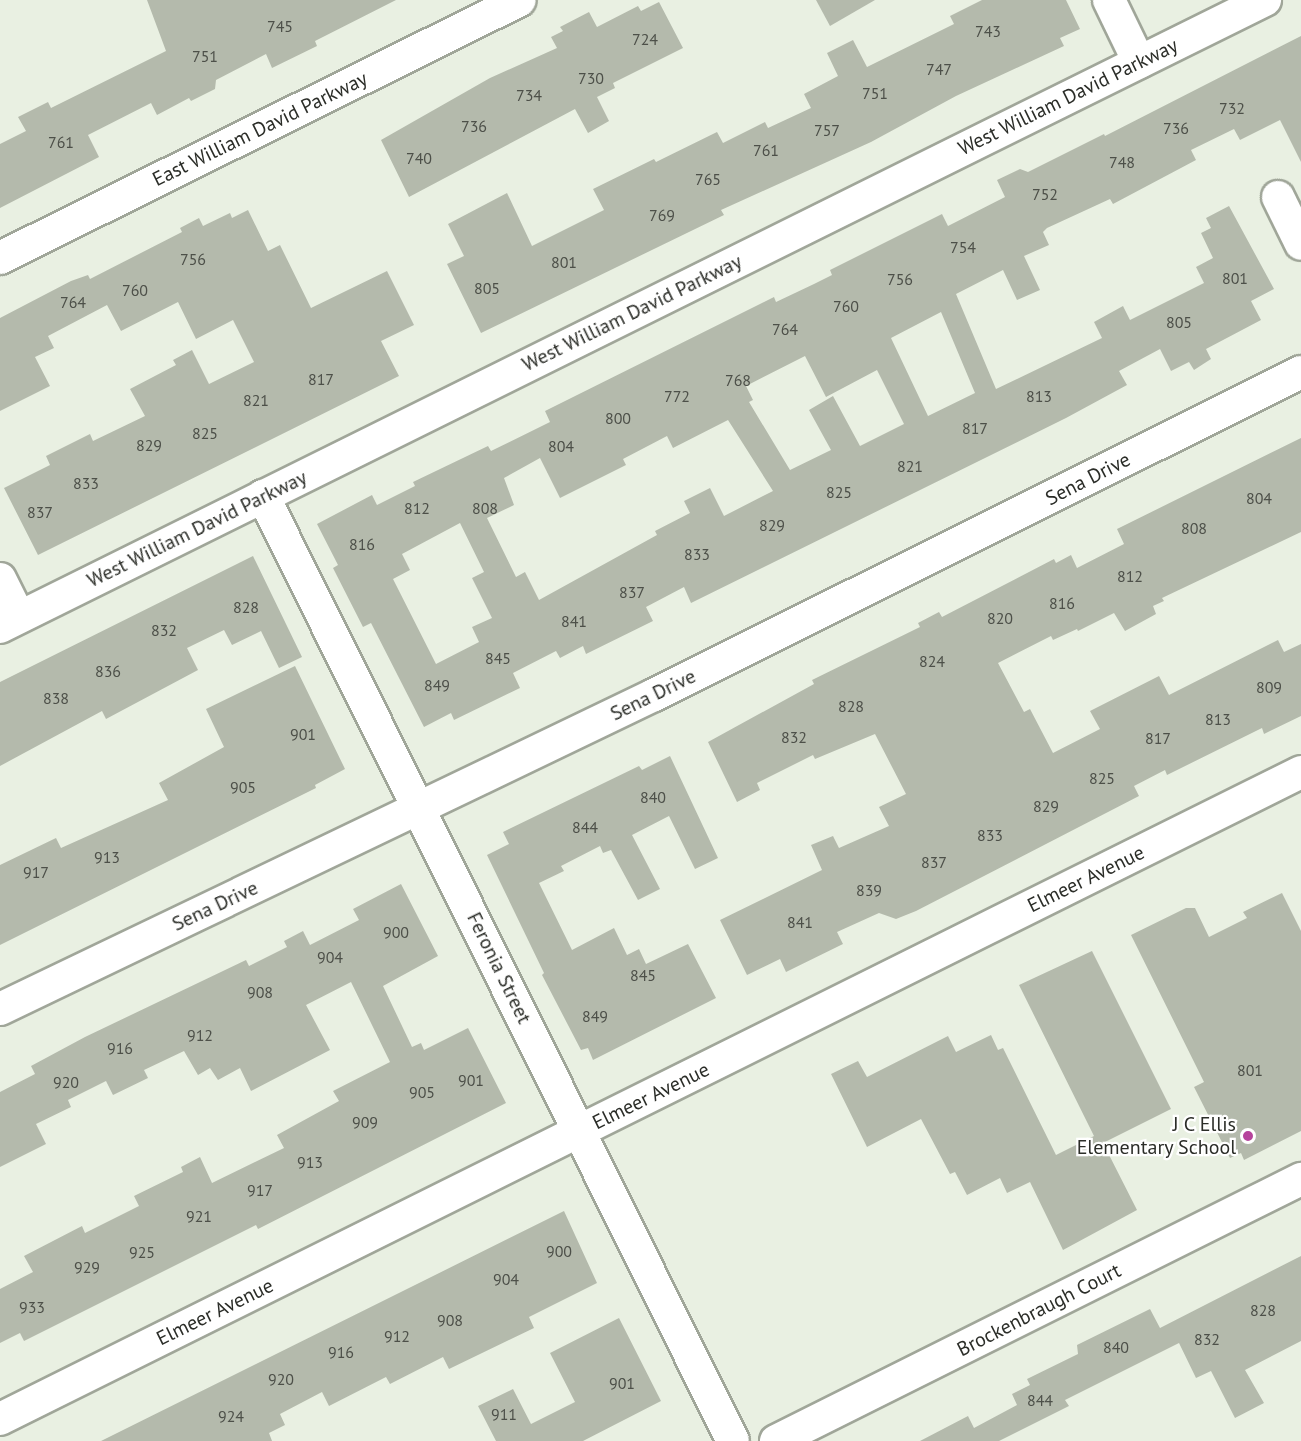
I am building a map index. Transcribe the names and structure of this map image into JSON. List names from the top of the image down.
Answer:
{
  "streets": {
    "street": [
      "West William David Parkway",
      "East William David Parkway",
      "Sena Drive",
      "Elmeer Avenue",
      "Feronia Street",
      "Brockenbraugh Court"
    ]
  },
  "crossings": [
    ["West William David Parkway", "Feronia Street"],
    ["Sena Drive", "Feronia Street"],
    ["Elmeer Avenue", "Feronia Street"]
  ],
  "places": ["J C Ellis Elementary School"],
  "house_numbers": [
    "745",
    "743",
    "724",
    "751",
    "747",
    "730",
    "751",
    "734",
    "732",
    "736",
    "736",
    "757",
    "761",
    "761",
    "740",
    "748",
    "765",
    "752",
    "769",
    "754",
    "756",
    "801",
    "801",
    "756",
    "805",
    "760",
    "764",
    "760",
    "805",
    "764",
    "817",
    "768",
    "772",
    "813",
    "821",
    "800",
    "817",
    "825",
    "829",
    "804",
    "821",
    "833",
    "825",
    "804",
    "812",
    "808",
    "837",
    "829",
    "808",
    "816",
    "833",
    "812",
    "837",
    "816",
    "828",
    "820",
    "841",
    "832",
    "845",
    "824",
    "836",
    "849",
    "809",
    "838",
    "828",
    "813",
    "901",
    "832",
    "817",
    "825",
    "905",
    "840",
    "829",
    "844",
    "833",
    "913",
    "837",
    "917",
    "839",
    "841",
    "900",
    "904",
    "845",
    "908",
    "849",
    "912",
    "916",
    "801",
    "901",
    "920",
    "905",
    "909",
    "913",
    "917",
    "921",
    "900",
    "925",
    "929",
    "904",
    "933",
    "828",
    "908",
    "912",
    "832",
    "840",
    "916",
    "920",
    "901",
    "844",
    "911",
    "924"
  ]
}
